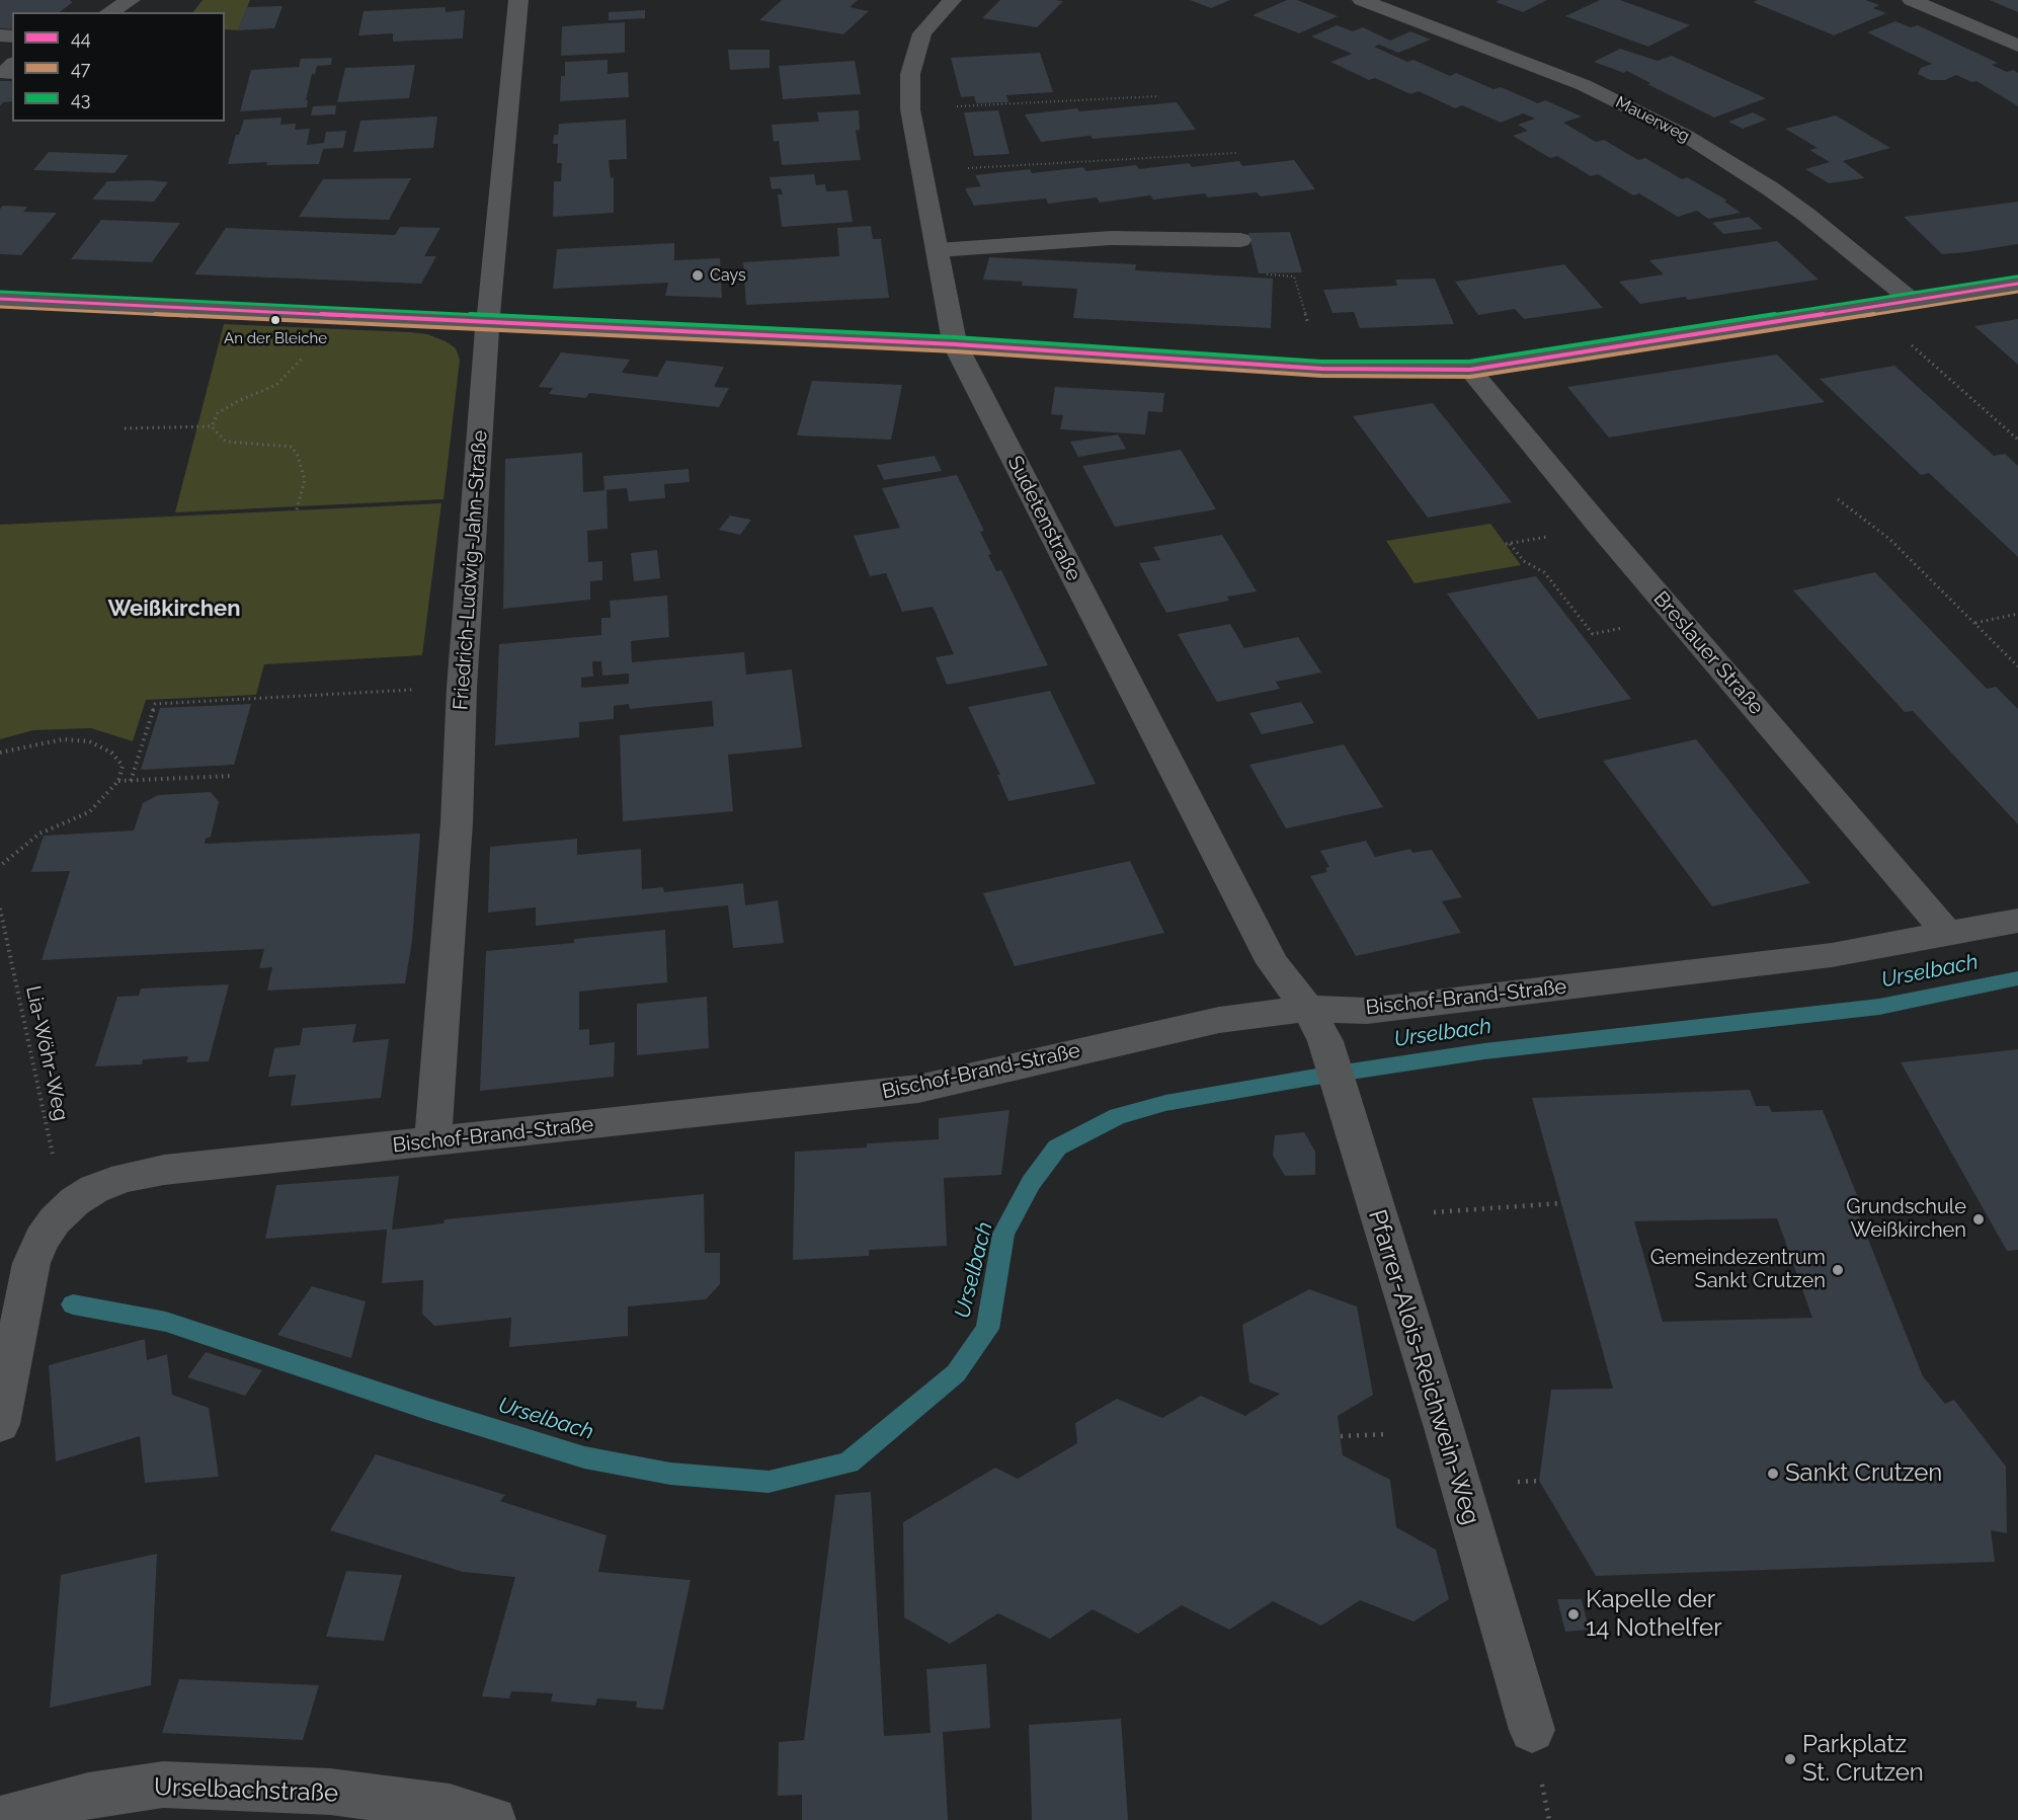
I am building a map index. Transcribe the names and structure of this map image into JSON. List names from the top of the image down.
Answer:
{
  "streets": {
    "street": [
      "Mauerweg",
      "Sudetenstraße",
      "Friedrich-Ludwig-Jahn-Straße",
      "Breslauer Straße",
      "Bischof-Brand-Straße",
      "Pfarrer-Alois-Reichwein-Weg",
      "Urselbachstraße"
    ],
    "path": ["Lia-Wöhr-Weg"]
  },
  "crossings": [
    ["Sudetenstraße", "Bischof-Brand-Straße"],
    ["Sudetenstraße", "Pfarrer-Alois-Reichwein-Weg"],
    ["Friedrich-Ludwig-Jahn-Straße", "Bischof-Brand-Straße"],
    ["Breslauer Straße", "Bischof-Brand-Straße"],
    ["Bischof-Brand-Straße", "Lia-Wöhr-Weg"],
    ["Bischof-Brand-Straße", "Pfarrer-Alois-Reichwein-Weg"]
  ],
  "districts": ["Weißkirchen"],
  "water": ["Urselbach"],
  "places": [
    "Cays",
    "An der Bleiche",
    "Grundschule Weißkirchen",
    "Gemeindezentrum Sankt Crutzen",
    "Sankt Crutzen",
    "Kapelle der 14 Nothelfer",
    "Parkplatz St. Crutzen"
  ],
  "lines": ["transit line 43", "transit line 44", "transit line 47"],
  "legend": ["44", "47", "43"]
}
